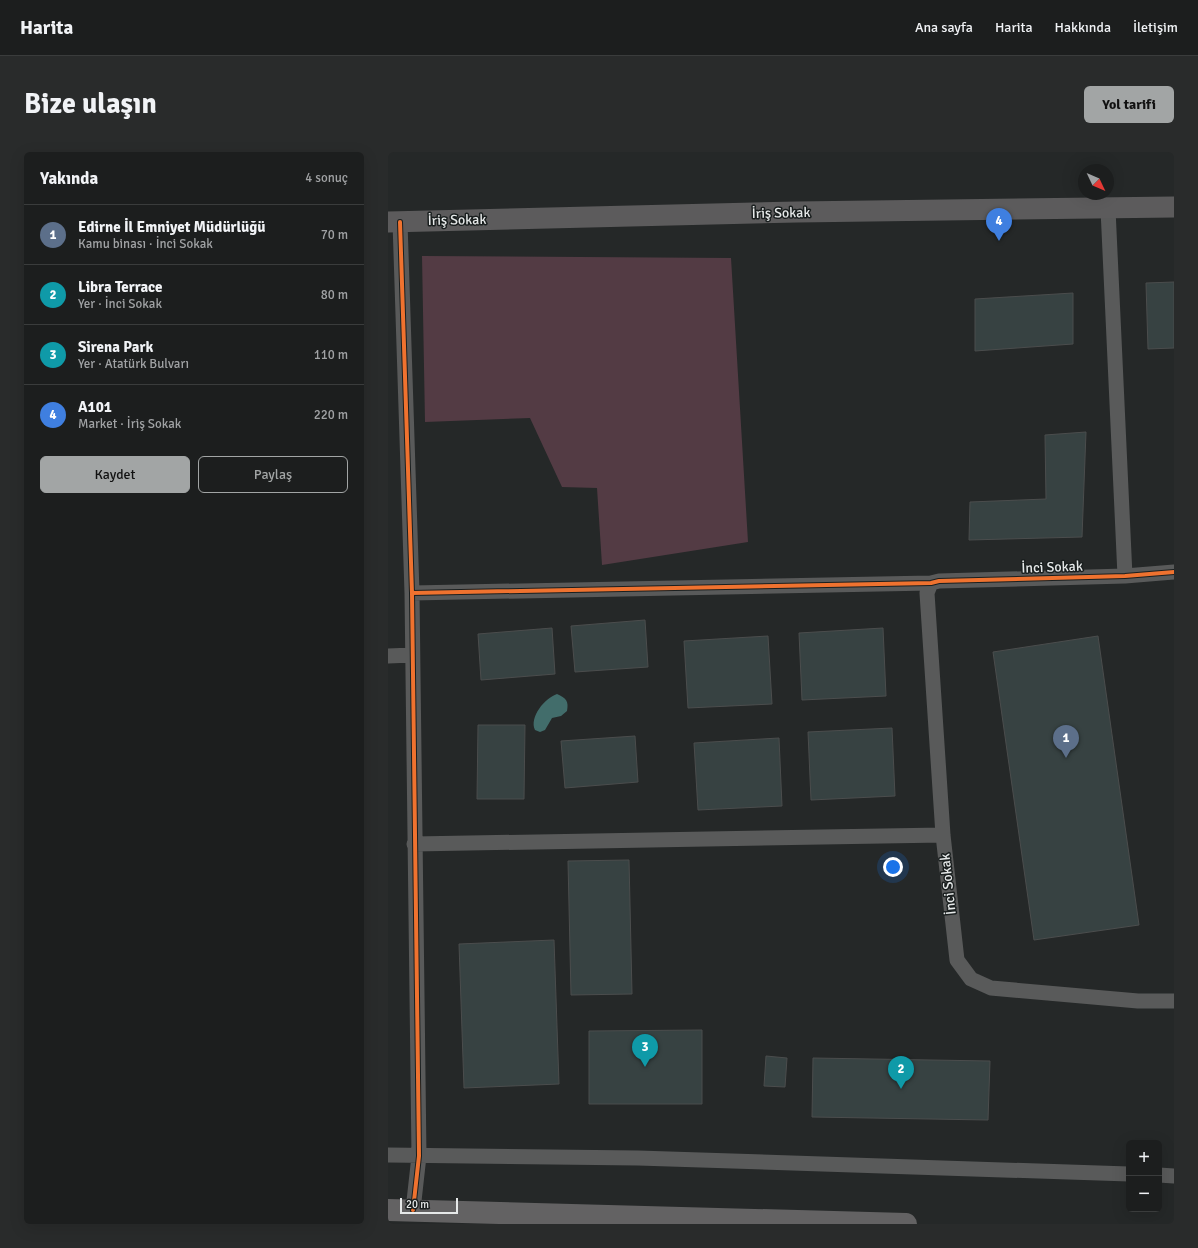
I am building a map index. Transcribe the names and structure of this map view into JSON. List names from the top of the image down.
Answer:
{
  "streets": {
    "main road": ["İriş Sokak"],
    "street": ["İnci Sokak"]
  },
  "scale_bar": "20 m",
  "north": "bottom right",
  "page": {
    "header": "Harita",
    "nav": [
      "Ana sayfa",
      "Harita",
      "Hakkında",
      "İletişim"
    ],
    "buttons": [
      "Yol tarifi",
      ["Kaydet", "Paylaş"]
    ],
    "title": "Bize ulaşın",
    "heading": ["Yakında", "4 sonuç"],
    "list": [
      {
        "mark": "1",
        "name": "Edirne İl Emniyet Müdürlüğü",
        "note": "Kamu binası · İnci Sokak",
        "value": "70 m"
      },
      {
        "mark": "2",
        "name": "Libra Terrace",
        "note": "Yer · İnci Sokak",
        "value": "80 m"
      },
      {
        "mark": "3",
        "name": "Sirena Park",
        "note": "Yer · Atatürk Bulvarı",
        "value": "110 m"
      },
      {
        "mark": "4",
        "name": "A101",
        "note": "Market · İriş Sokak",
        "value": "220 m"
      }
    ],
    "pins": [
      "4",
      "1",
      "3",
      "2"
    ],
    "map_buttons": ["+", "−"],
    "scale": "20 m"
  }
}
